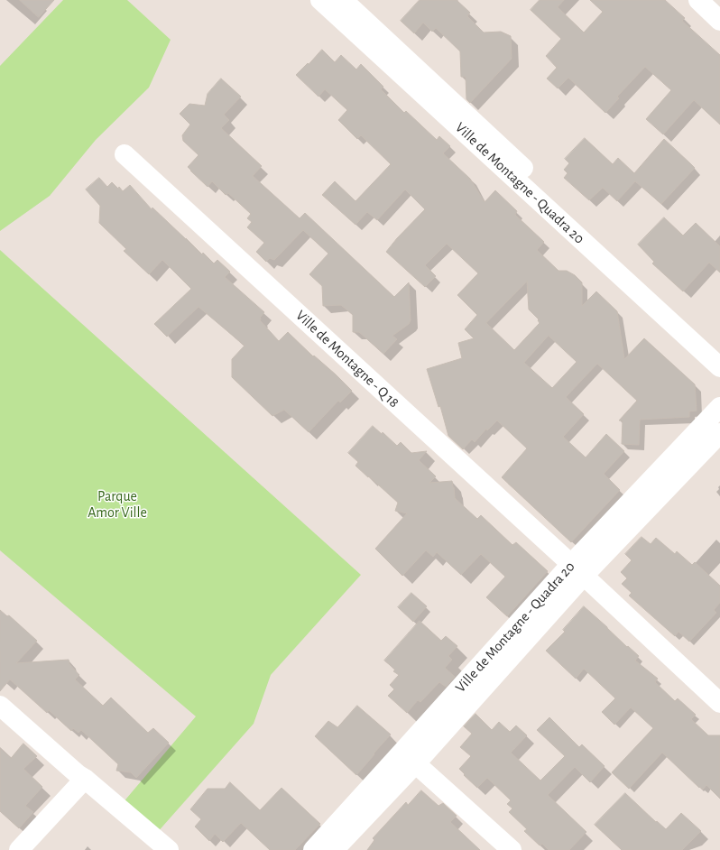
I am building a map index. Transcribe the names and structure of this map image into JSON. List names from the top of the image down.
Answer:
{
  "streets": {
    "street": ["Ville de Montagne - Quadra 20", "Ville de Montagne - Q 18"]
  },
  "crossings": [
    ["Ville de Montagne - Quadra 20", "Ville de Montagne - Q 18"]
  ],
  "parks": ["Parque Amor Ville"]
}
